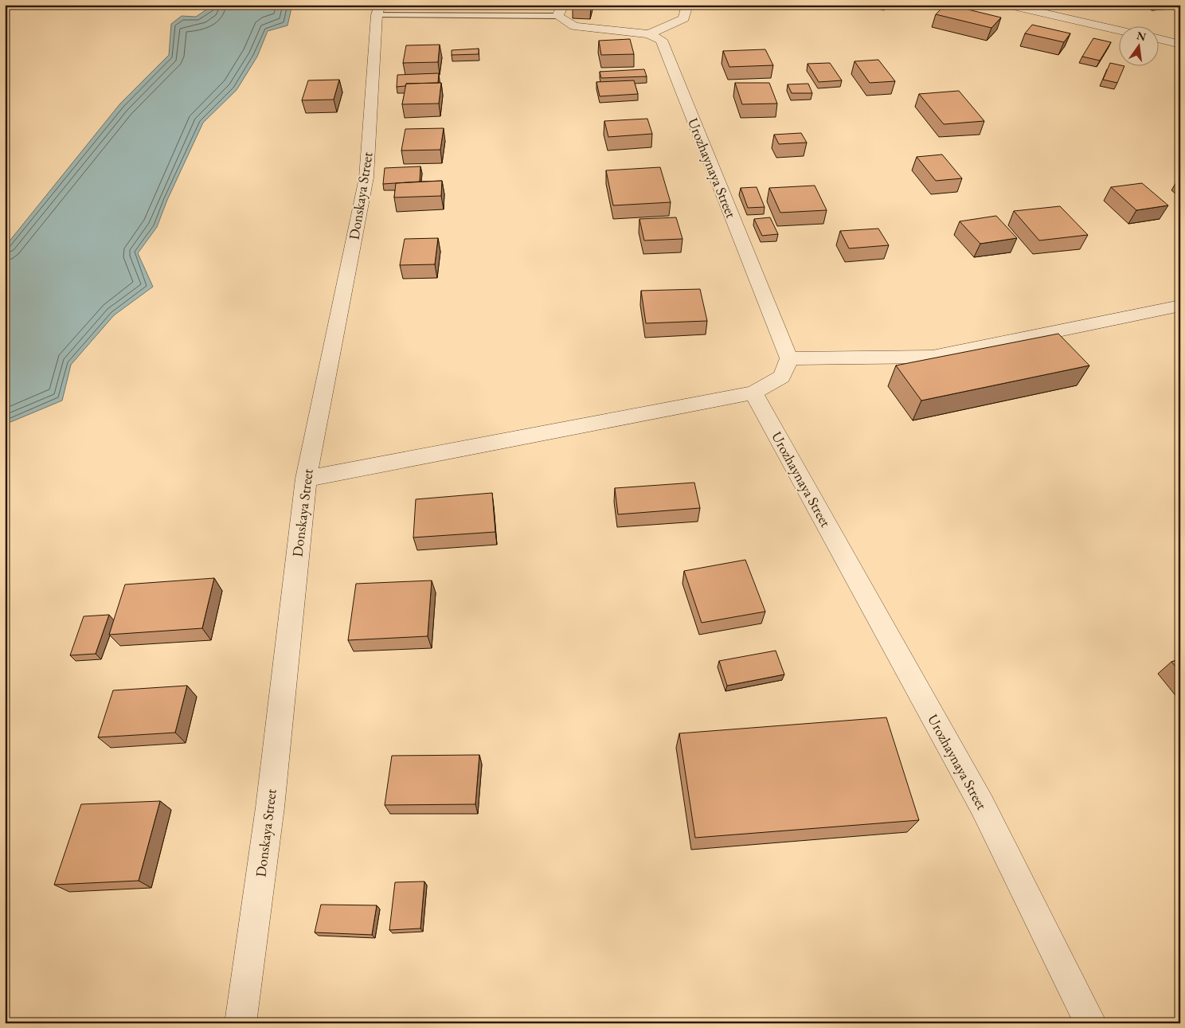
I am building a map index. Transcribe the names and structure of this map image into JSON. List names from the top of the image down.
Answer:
{
  "streets": {
    "street": ["Urozhaynaya Street", "Donskaya Street"]
  },
  "north": "top"
}
